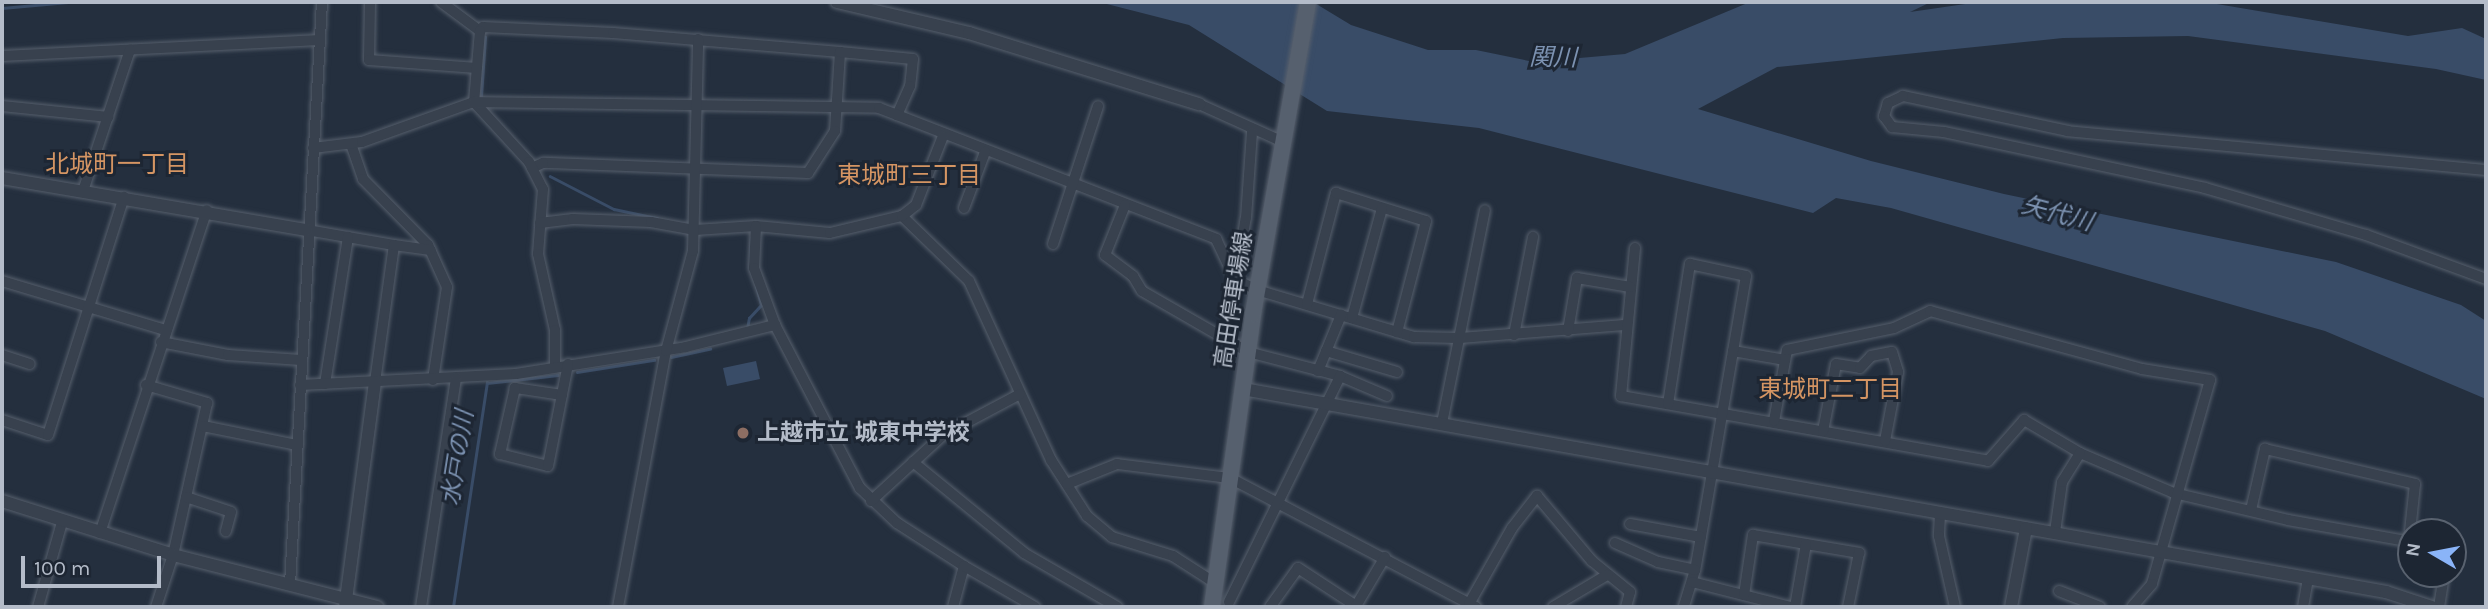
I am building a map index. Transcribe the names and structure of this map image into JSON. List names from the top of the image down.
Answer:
{
  "streets": {
    "main road": ["高田停車場線"]
  },
  "districts": ["北城町一丁目", "東城町三丁目", "東城町二丁目"],
  "water": ["関川", "矢代川", "水戸の川"],
  "places": ["上越市立 城東中学校"],
  "scale_bar": "100 m",
  "north": "left"
}
